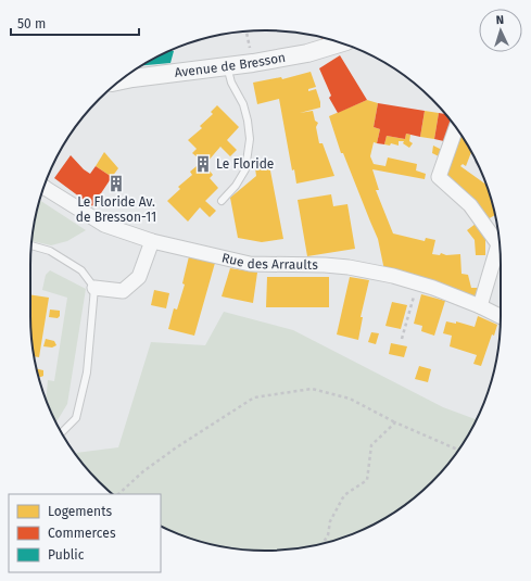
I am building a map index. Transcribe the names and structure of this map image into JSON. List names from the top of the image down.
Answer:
{
  "streets": {
    "street": ["Avenue de Bresson", "Rue des Arraults"]
  },
  "places": {
    "building": ["Le Floride", "Le Floride Av. de Bresson-11"]
  },
  "legend": ["Logements", "Commerces", "Public"],
  "scale_bar": "50 m",
  "north": "top"
}
